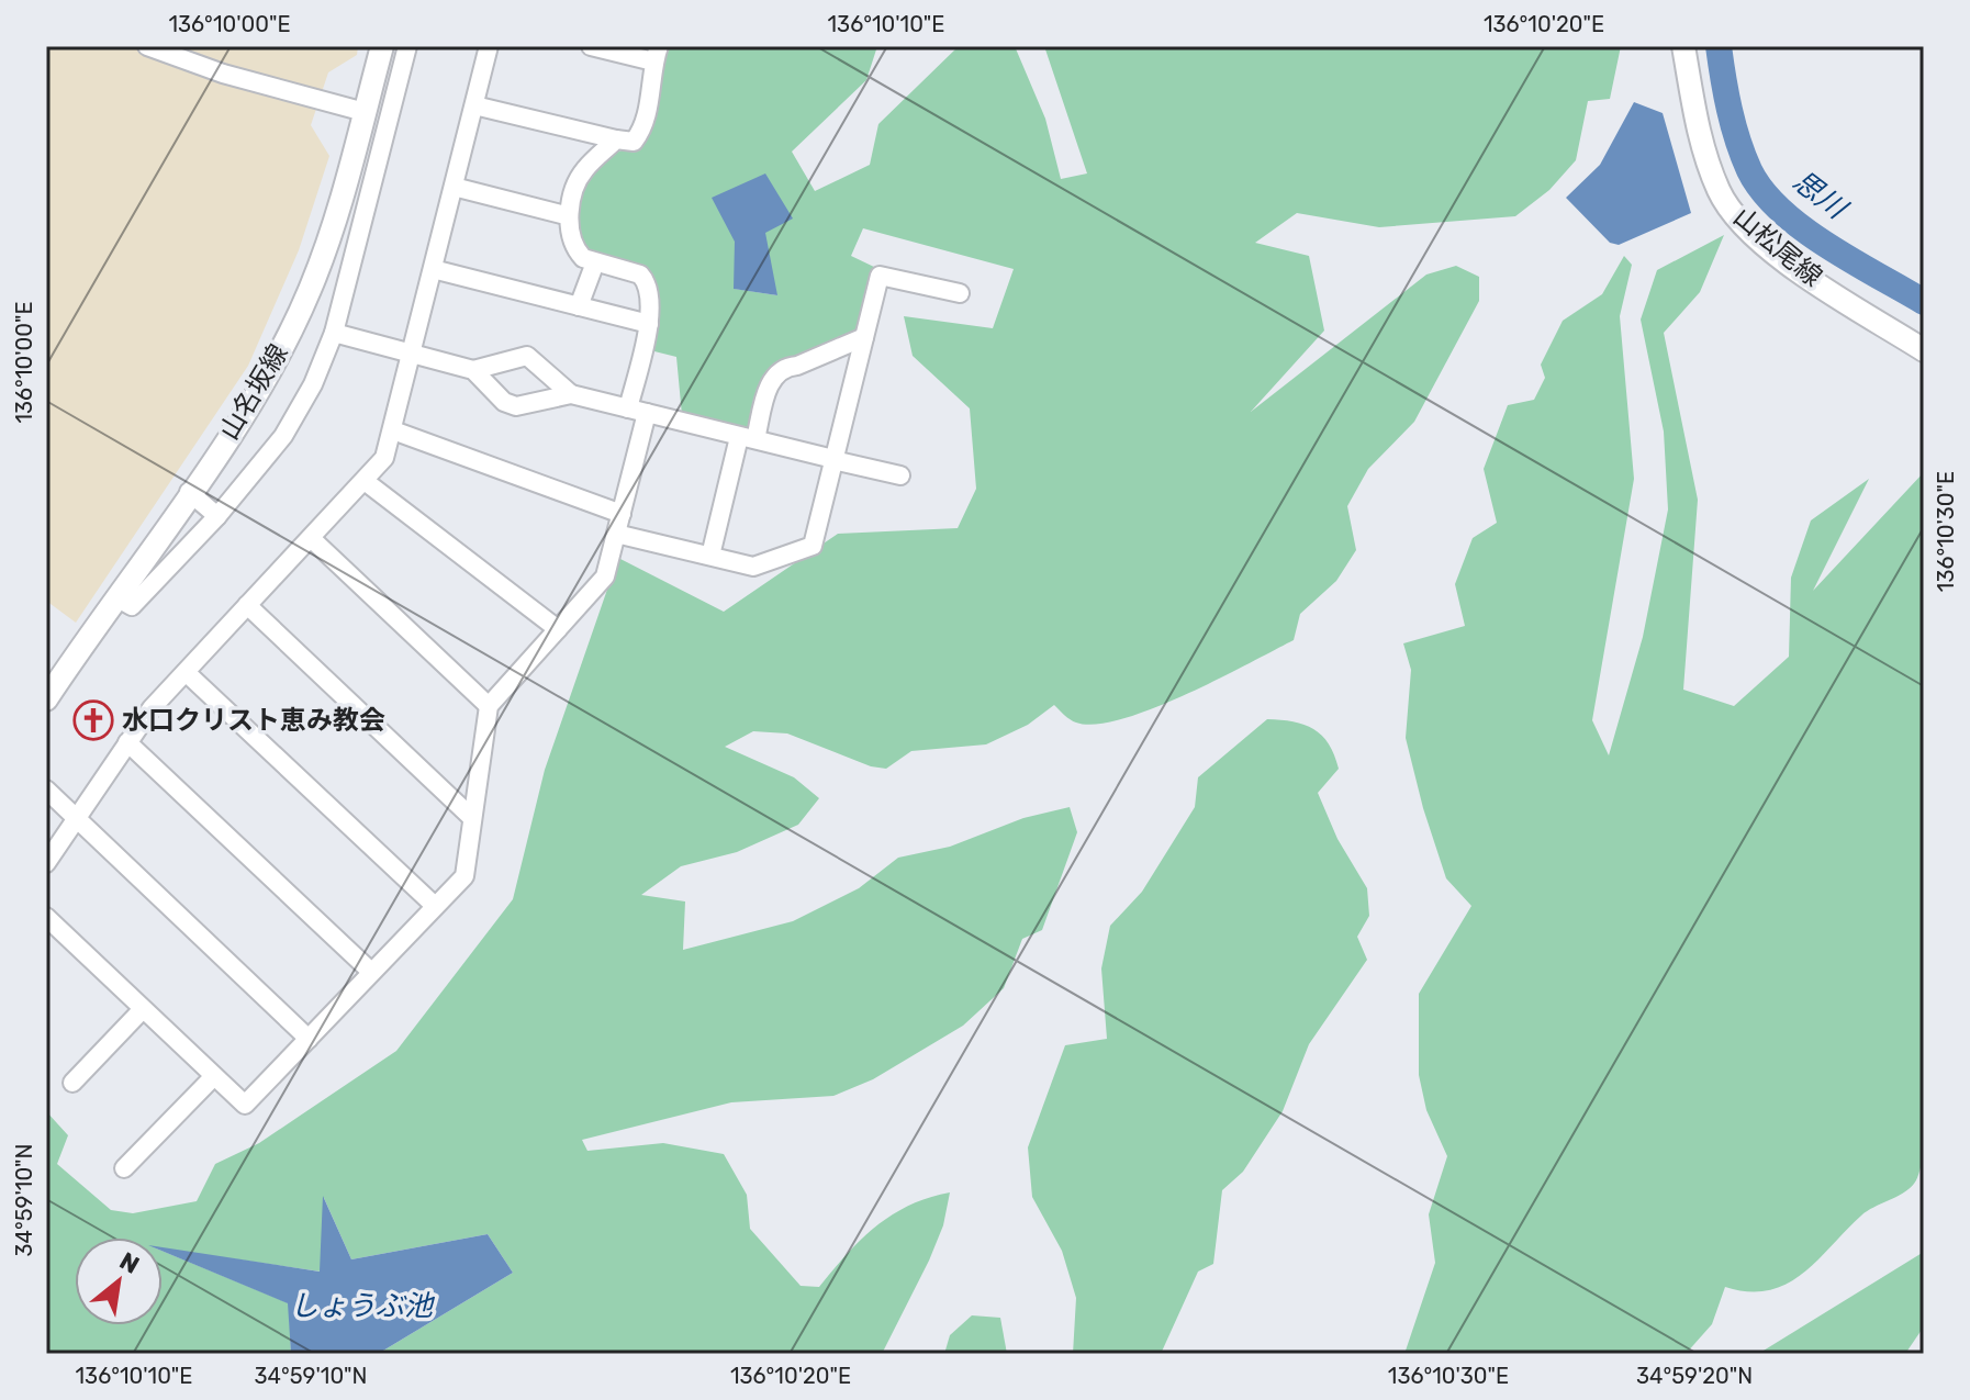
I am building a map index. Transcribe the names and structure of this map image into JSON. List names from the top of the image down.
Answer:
{
  "streets": {
    "main road": ["山松尾線", "山名坂線"]
  },
  "water": ["思川", "しょうぶ池"],
  "places": {
    "church": ["水口クリスト恵み教会"]
  },
  "north": "top right",
  "coordinates": [
    "136°10'00\"E",
    "136°10'10\"E",
    "136°10'20\"E",
    "136°10'30\"E",
    "34°59'10\"N",
    "34°59'20\"N"
  ]
}
